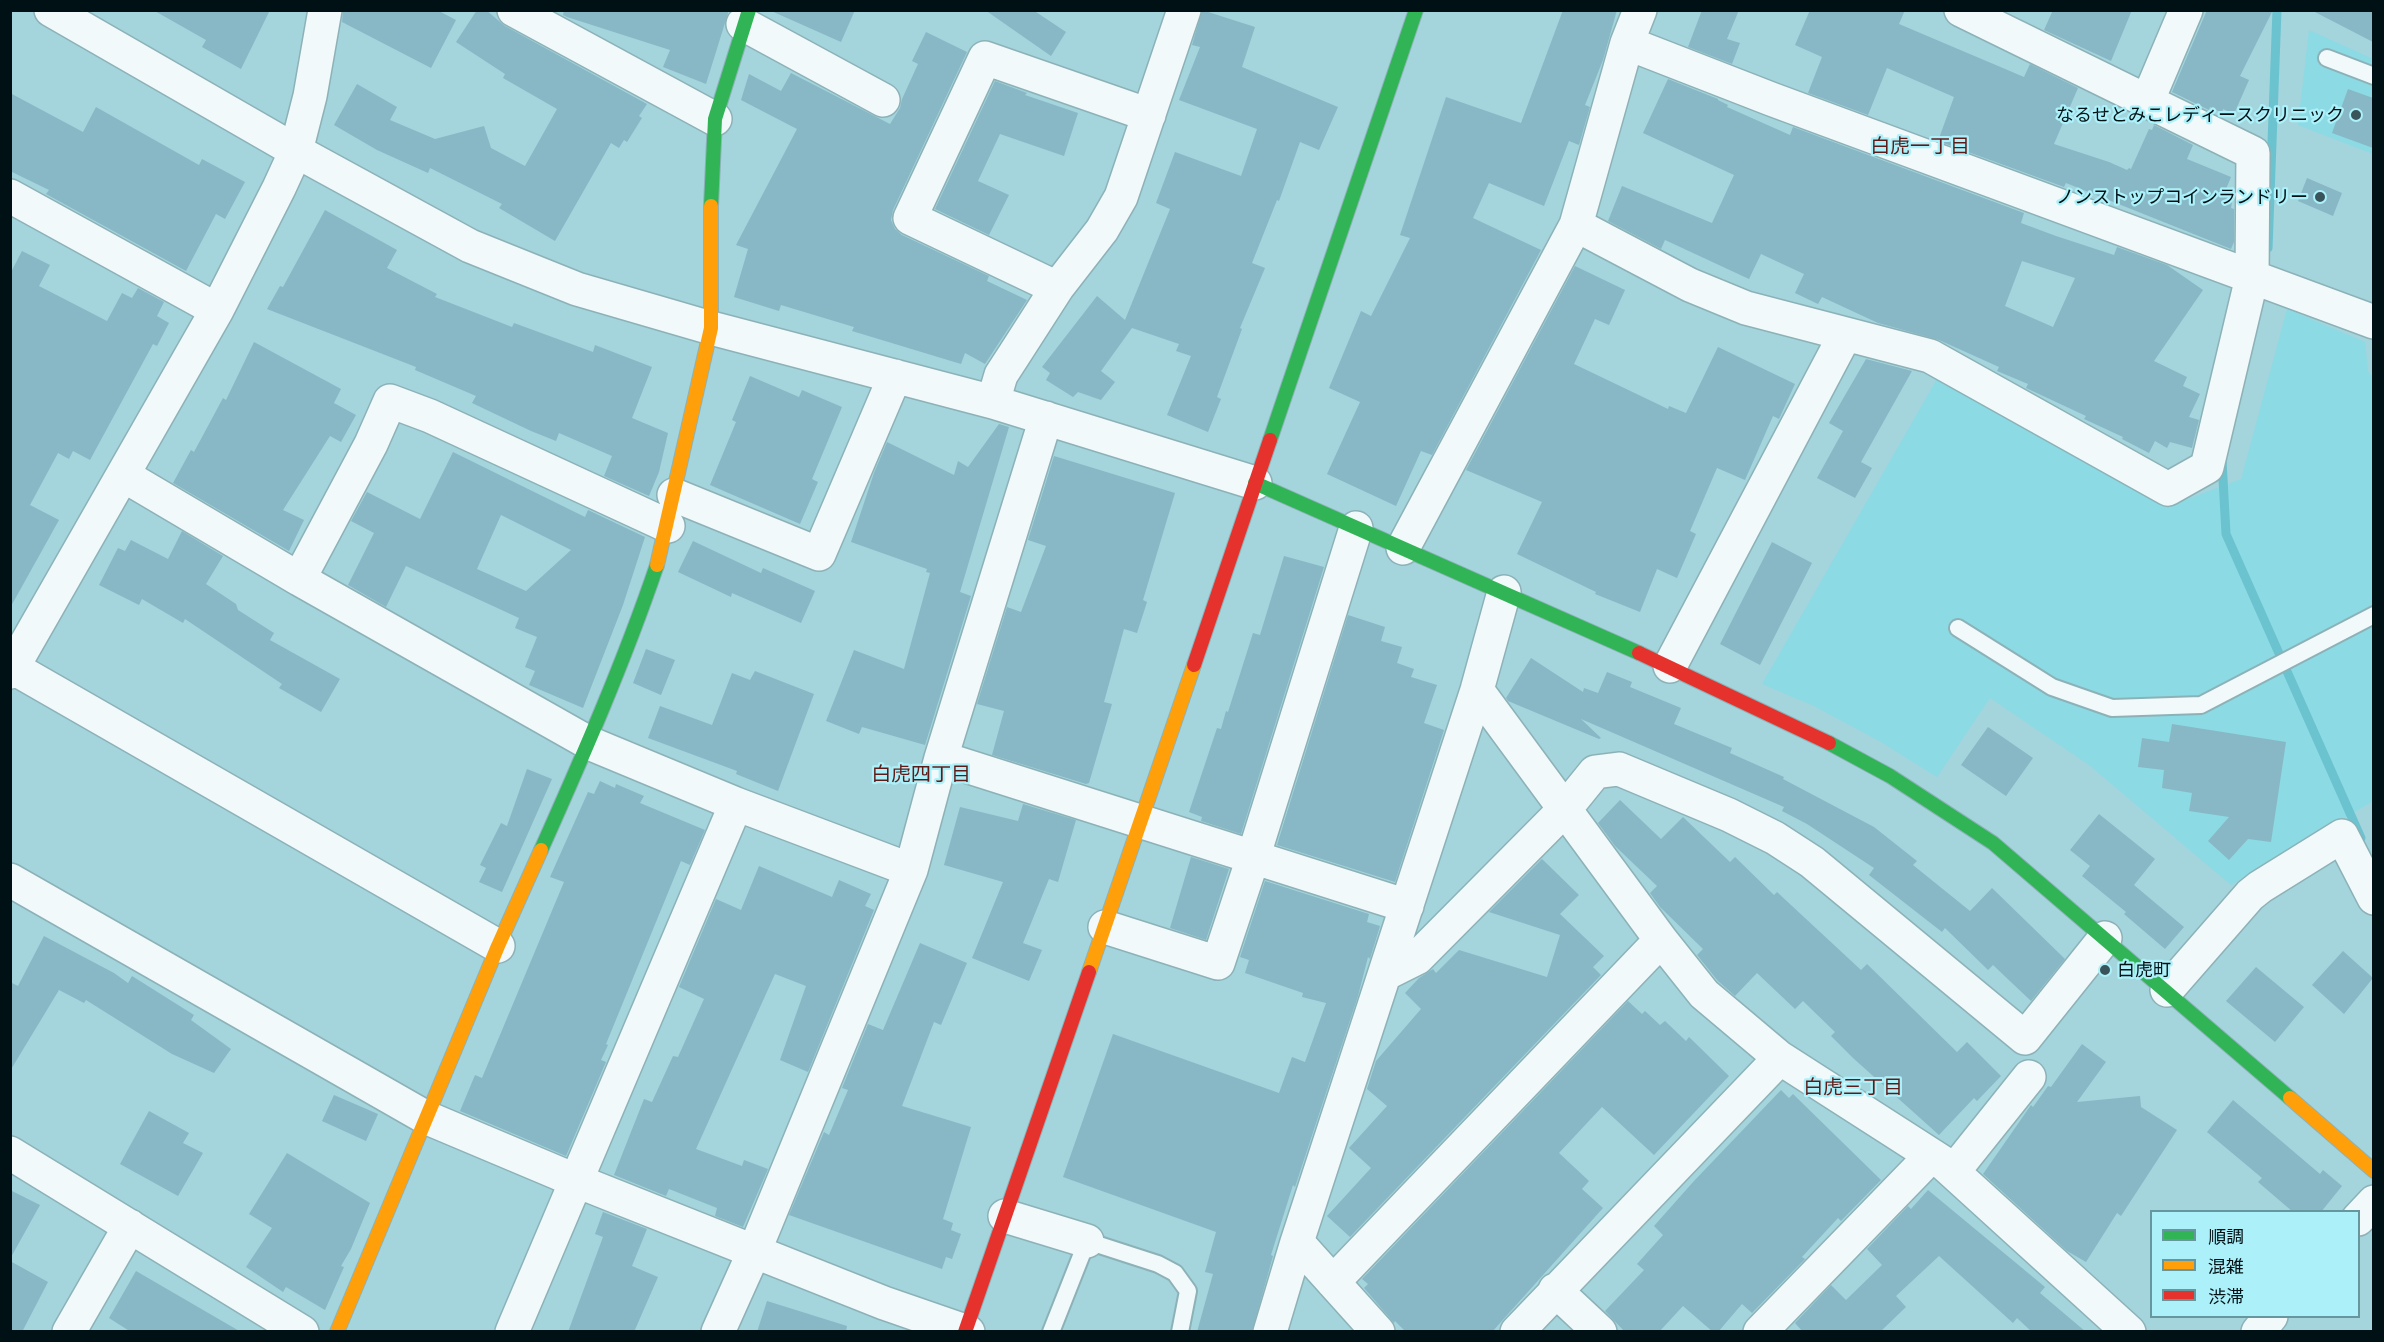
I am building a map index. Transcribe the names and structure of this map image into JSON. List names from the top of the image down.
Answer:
{
  "districts": ["白虎一丁目", "白虎四丁目", "白虎三丁目"],
  "places": ["なるせとみこレディースクリニック", "ノンストップコインランドリー", "白虎町"],
  "legend": ["順調", "混雑", "渋滞"]
}
